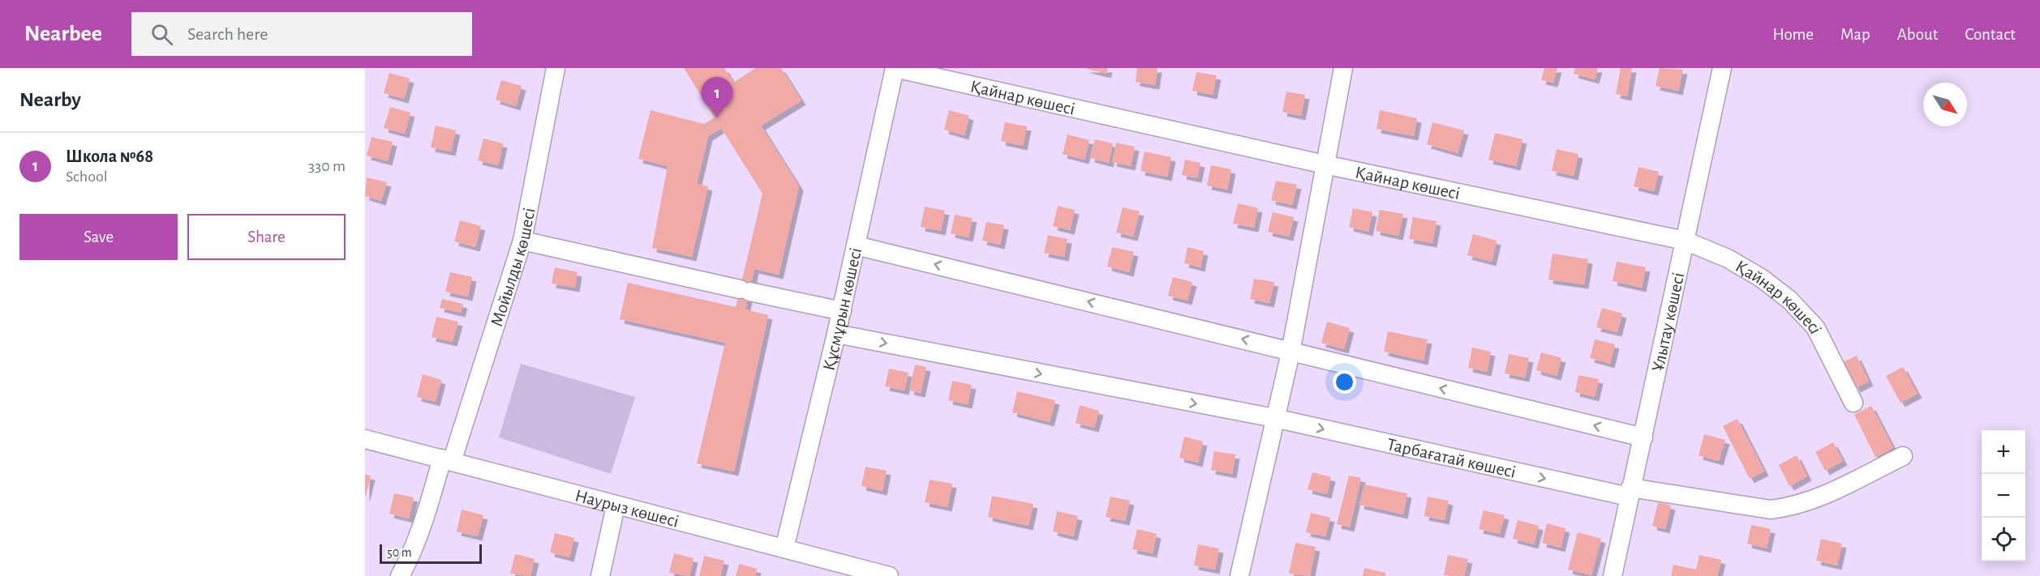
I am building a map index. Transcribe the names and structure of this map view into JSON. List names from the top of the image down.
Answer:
{
  "streets": {
    "street": [
      "Қайнар көшесі",
      "Мойылды көшесі",
      "Құсмұрын көшесі",
      "Ұлытау көшесі",
      "Тарбағатай көшесі",
      "Наурыз көшесі"
    ]
  },
  "crossings": [
    ["Қайнар көшесі", "Құсмұрын көшесі"],
    ["Қайнар көшесі", "Ұлытау көшесі"],
    ["Мойылды көшесі", "Наурыз көшесі"],
    ["Құсмұрын көшесі", "Тарбағатай көшесі"],
    ["Құсмұрын көшесі", "Наурыз көшесі"],
    ["Ұлытау көшесі", "Тарбағатай көшесі"]
  ],
  "scale_bar": "50 m",
  "north": "bottom right",
  "page": {
    "header": "Nearbee",
    "search": "Search here",
    "nav": [
      "Home",
      "Map",
      "About",
      "Contact"
    ],
    "heading": "Nearby",
    "pins": "1",
    "list": [
      {
        "mark": "1",
        "name": "Школа №68",
        "note": "School",
        "value": "330 m"
      }
    ],
    "buttons": ["Save", "Share"],
    "map_buttons": ["+", "−"],
    "scale": "50 m"
  }
}
